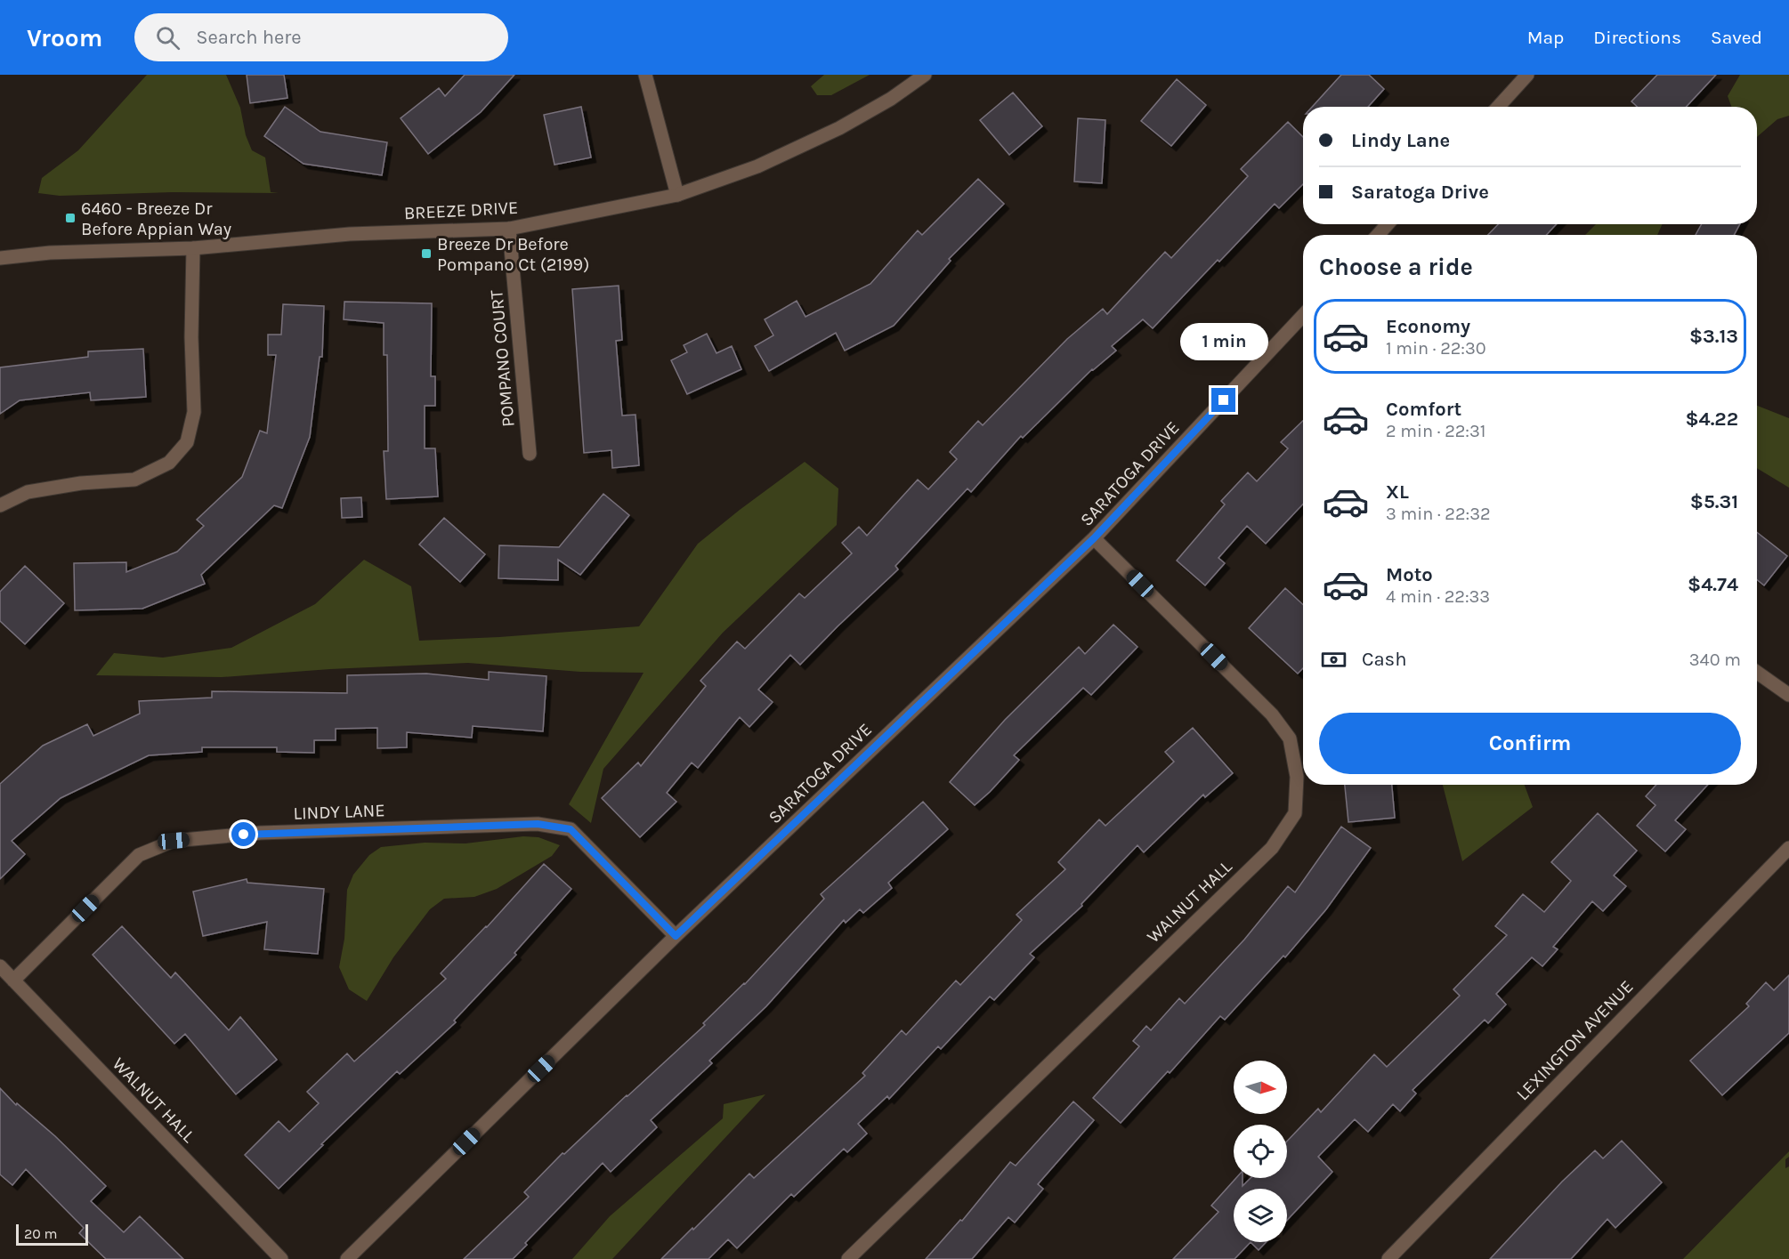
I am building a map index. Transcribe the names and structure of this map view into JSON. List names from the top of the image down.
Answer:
{
  "streets": {
    "street": [
      "BREEZE DRIVE",
      "POMPANO COURT",
      "SARATOGA DRIVE",
      "LINDY LANE",
      "WALNUT HALL",
      "LEXINGTON AVENUE"
    ]
  },
  "crossings": [
    ["BREEZE DRIVE", "POMPANO COURT"],
    ["SARATOGA DRIVE", "LINDY LANE"],
    ["SARATOGA DRIVE", "WALNUT HALL"],
    ["LINDY LANE", "WALNUT HALL"]
  ],
  "places": {
    "transit": ["6460 - Breeze Dr Before Appian Way", "Breeze Dr Before Pompano Ct (2199)"]
  },
  "scale_bar": "20 m",
  "north": "right",
  "page": {
    "header": "Vroom",
    "search": "Search here",
    "nav": ["Map", "Directions", "Saved"],
    "banner": ["Lindy Lane", "Saratoga Drive"],
    "heading": "Choose a ride",
    "list": [
      {
        "name": "Economy",
        "note": "1 min · 22:30",
        "value": "$3.13"
      },
      {
        "name": "Comfort",
        "note": "2 min · 22:31",
        "value": "$4.22"
      },
      {
        "name": "XL",
        "note": "3 min · 22:32",
        "value": "$5.31"
      },
      {
        "name": "Moto",
        "note": "4 min · 22:33",
        "value": "$4.74"
      }
    ],
    "bubble": "1 min",
    "pay": ["Cash", "340 m"],
    "buttons": "Confirm",
    "scale": "20 m"
  }
}
